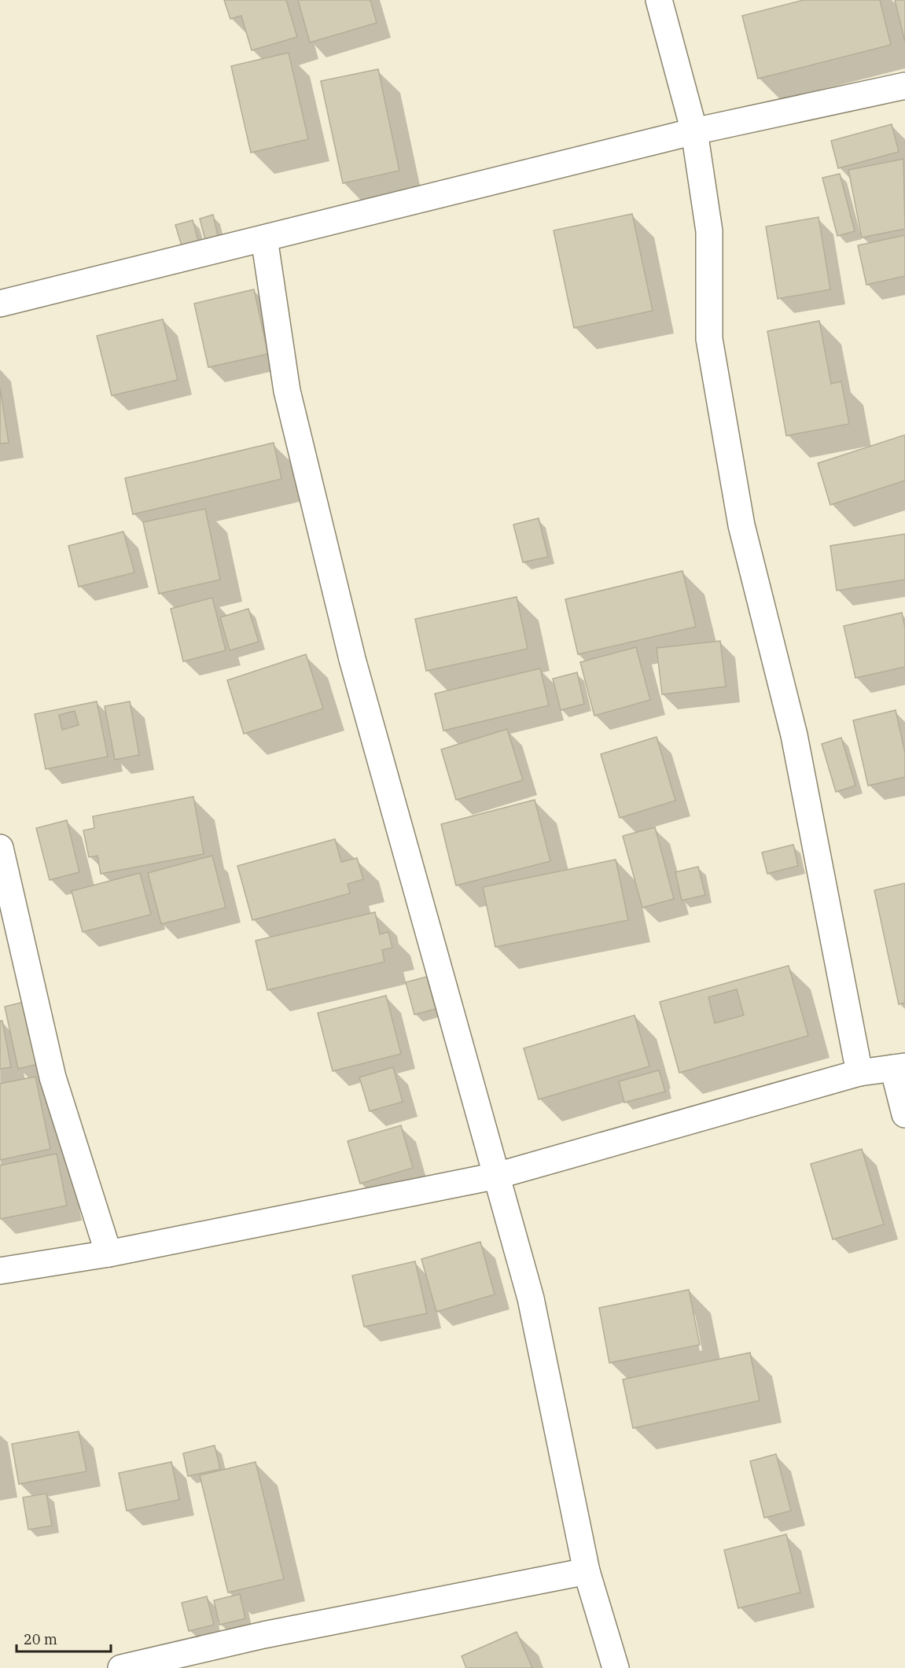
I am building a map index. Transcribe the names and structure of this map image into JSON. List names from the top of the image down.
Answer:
{
  "scale_bar": "20 m"
}
